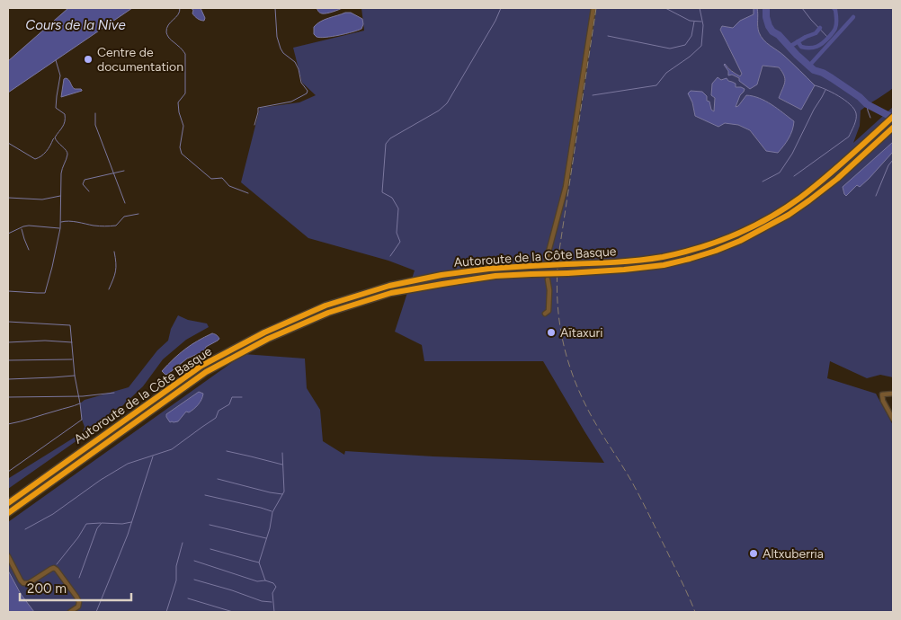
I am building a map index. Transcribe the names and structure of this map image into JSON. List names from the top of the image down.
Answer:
{
  "streets": {
    "highway": ["Autoroute de la Côte Basque"]
  },
  "water": ["Cours de la Nive"],
  "places": ["Centre de documentation", "Aïtaxuri", "Altxuberria"],
  "scale_bar": "200 m"
}
